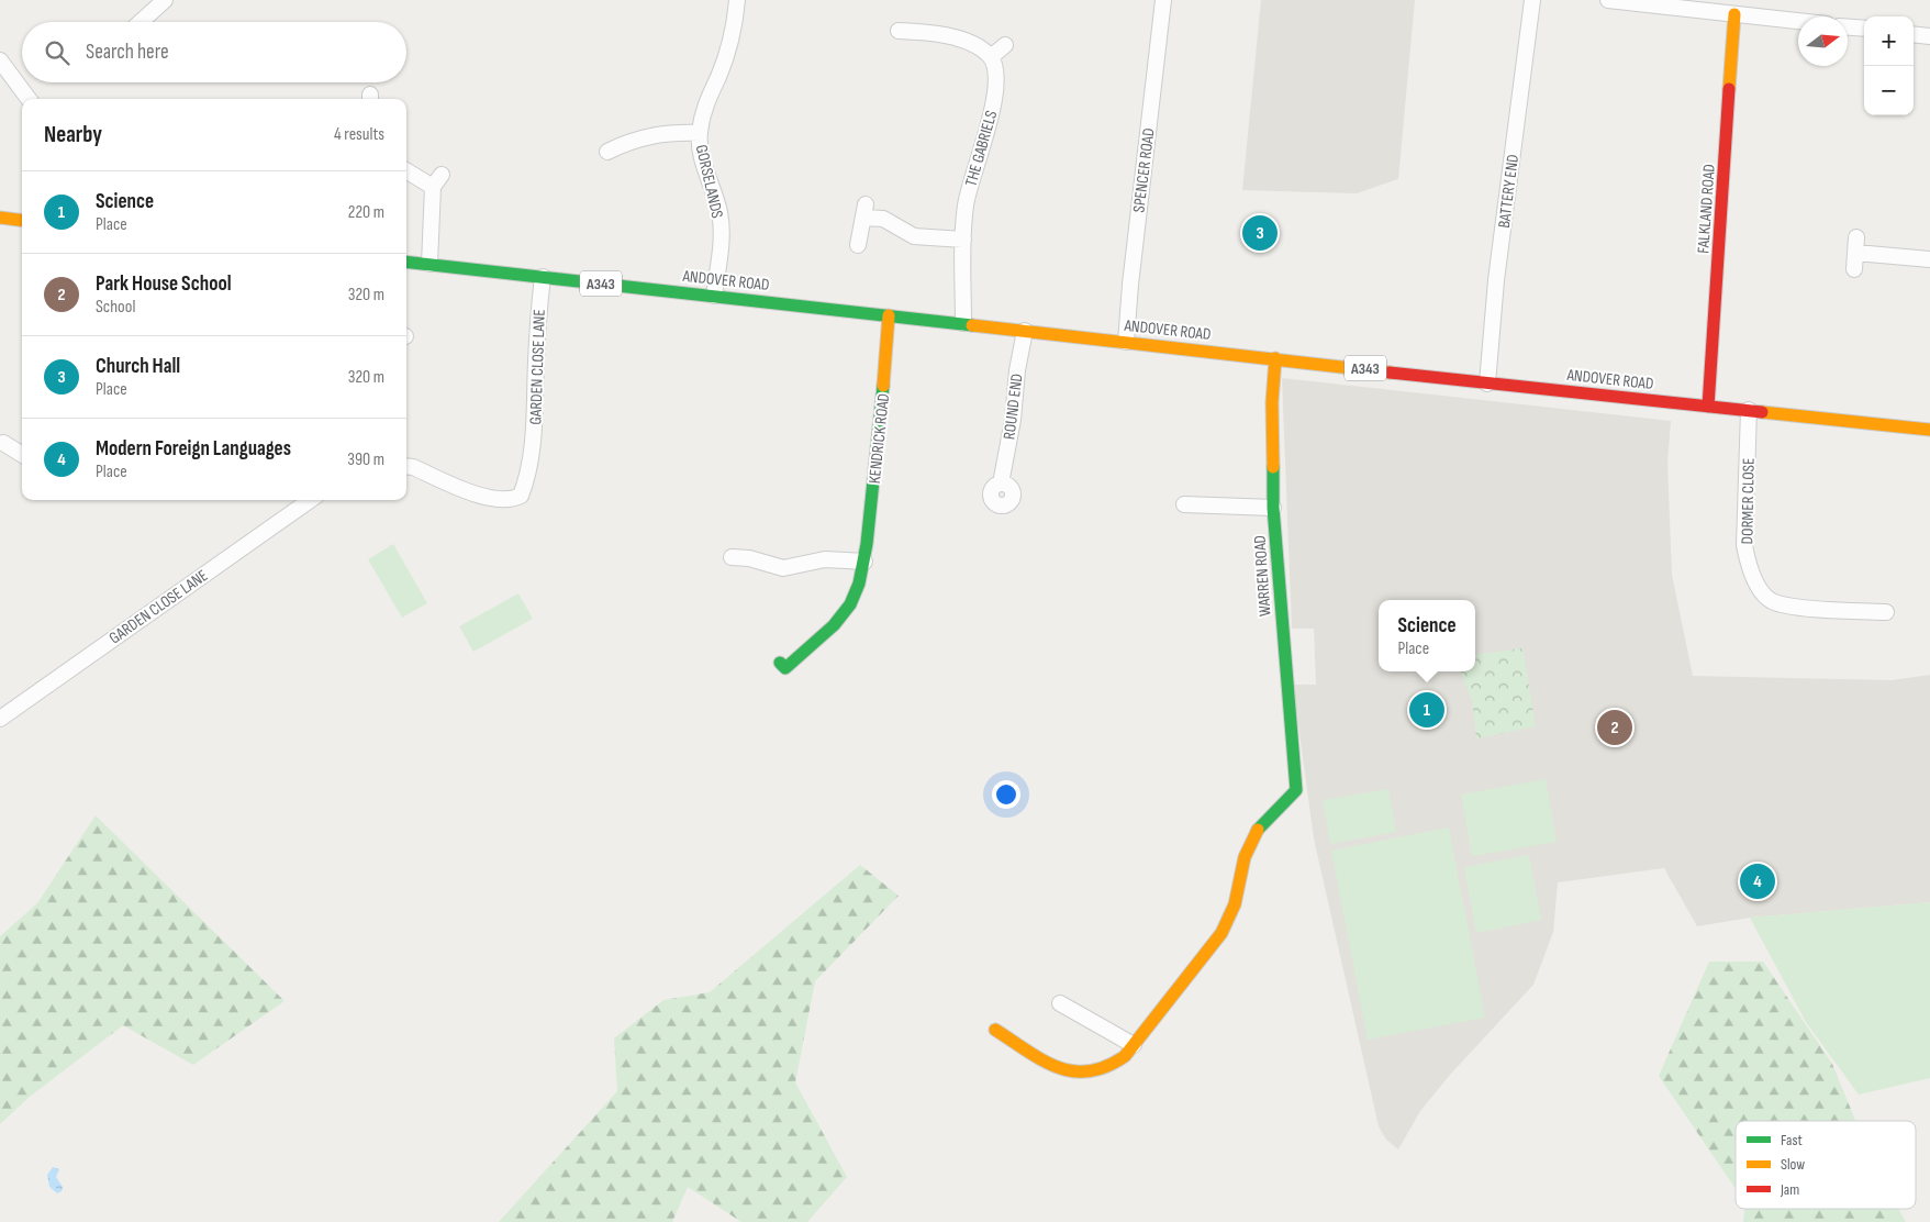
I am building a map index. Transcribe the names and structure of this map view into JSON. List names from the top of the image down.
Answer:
{
  "streets": {
    "street": [
      "THE GABRIELS",
      "SPENCER ROAD",
      "GORSELANDS",
      "BATTERY END",
      "FALKLAND ROAD",
      "ANDOVER ROAD",
      "A343",
      "GARDEN CLOSE LANE",
      "ROUND END",
      "KENDRICK ROAD",
      "DORMER CLOSE",
      "WARREN ROAD"
    ]
  },
  "crossings": [
    ["THE GABRIELS", "ANDOVER ROAD"],
    ["SPENCER ROAD", "ANDOVER ROAD"],
    ["GORSELANDS", "ANDOVER ROAD"],
    ["BATTERY END", "ANDOVER ROAD"],
    ["FALKLAND ROAD", "ANDOVER ROAD"],
    ["ANDOVER ROAD", "GARDEN CLOSE LANE"],
    ["ANDOVER ROAD", "ROUND END"],
    ["ANDOVER ROAD", "KENDRICK ROAD"],
    ["ANDOVER ROAD", "DORMER CLOSE"],
    ["ANDOVER ROAD", "WARREN ROAD"]
  ],
  "legend": ["Fast", "Slow", "Jam"],
  "north": "right",
  "page": {
    "map_buttons": ["+", "−"],
    "search": "Search here",
    "heading": ["Nearby", "4 results"],
    "list": [
      {
        "mark": "1",
        "name": "Science",
        "note": "Place",
        "value": "220 m"
      },
      {
        "mark": "2",
        "name": "Park House School",
        "note": "School",
        "value": "320 m"
      },
      {
        "mark": "3",
        "name": "Church Hall",
        "note": "Place",
        "value": "320 m"
      },
      {
        "mark": "4",
        "name": "Modern Foreign Languages",
        "note": "Place",
        "value": "390 m"
      }
    ],
    "pins": [
      "3",
      "1",
      "2",
      "4"
    ],
    "popup": ["Science", "Place"]
  }
}
